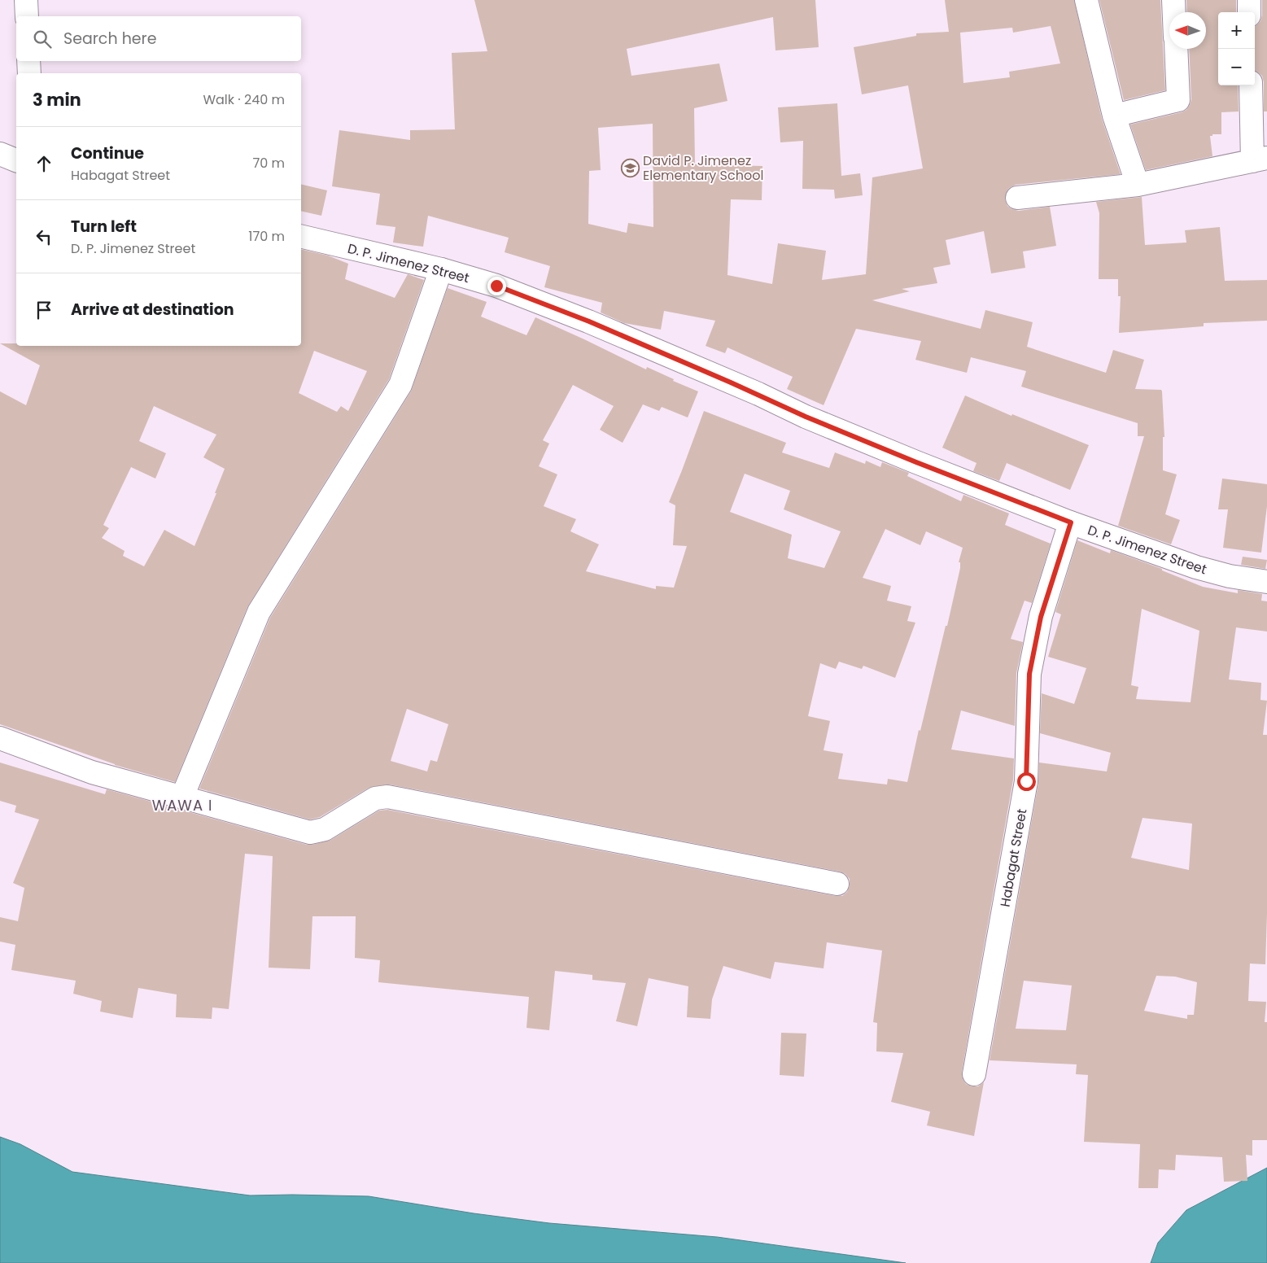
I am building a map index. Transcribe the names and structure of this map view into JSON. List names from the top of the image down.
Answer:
{
  "streets": {
    "street": ["D. P. Jimenez Street", "Habagat Street"]
  },
  "crossings": [
    ["D. P. Jimenez Street", "Habagat Street"]
  ],
  "districts": ["WAWA I"],
  "places": {
    "school or university": ["David P. Jimenez Elementary School"]
  },
  "north": "left",
  "page": {
    "map_buttons": ["+", "−"],
    "search": "Search here",
    "heading": ["3 min", "Walk · 240 m"],
    "list": [
      ["Continue", "Habagat Street", "70 m"],
      ["Turn left", "D. P. Jimenez Street", "170 m"],
      "Arrive at destination"
    ]
  }
}
